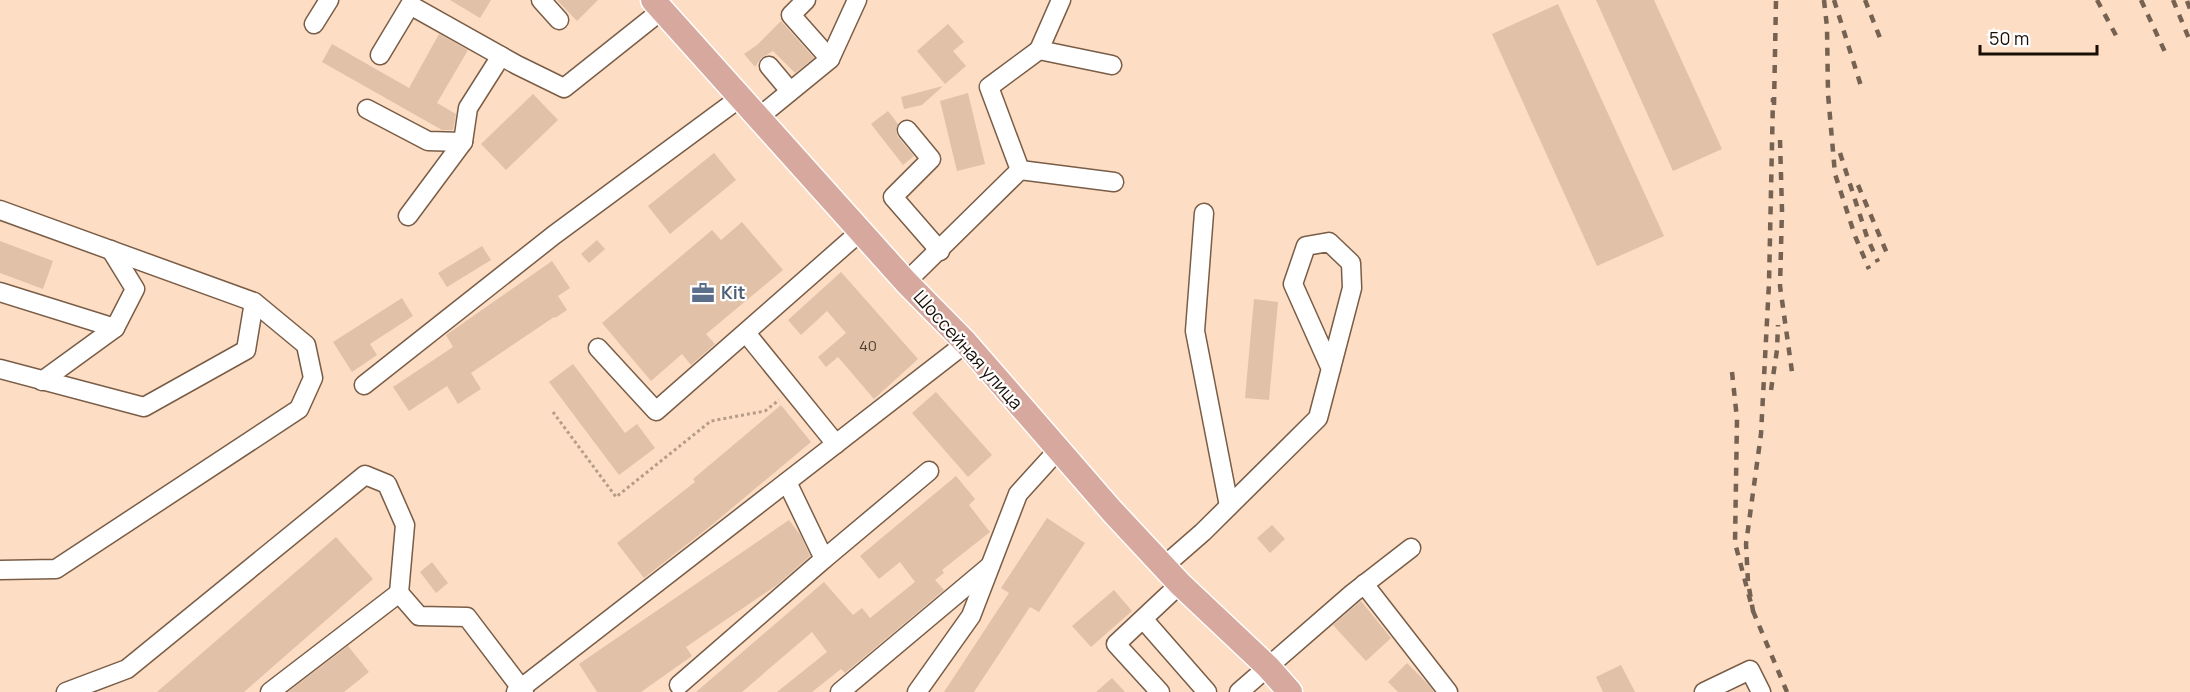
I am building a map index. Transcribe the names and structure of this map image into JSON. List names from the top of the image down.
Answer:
{
  "streets": {
    "main road": ["Шоссейная улица"]
  },
  "places": {
    "office": ["Kit"]
  },
  "house_numbers": ["40"],
  "scale_bar": "50 m"
}
